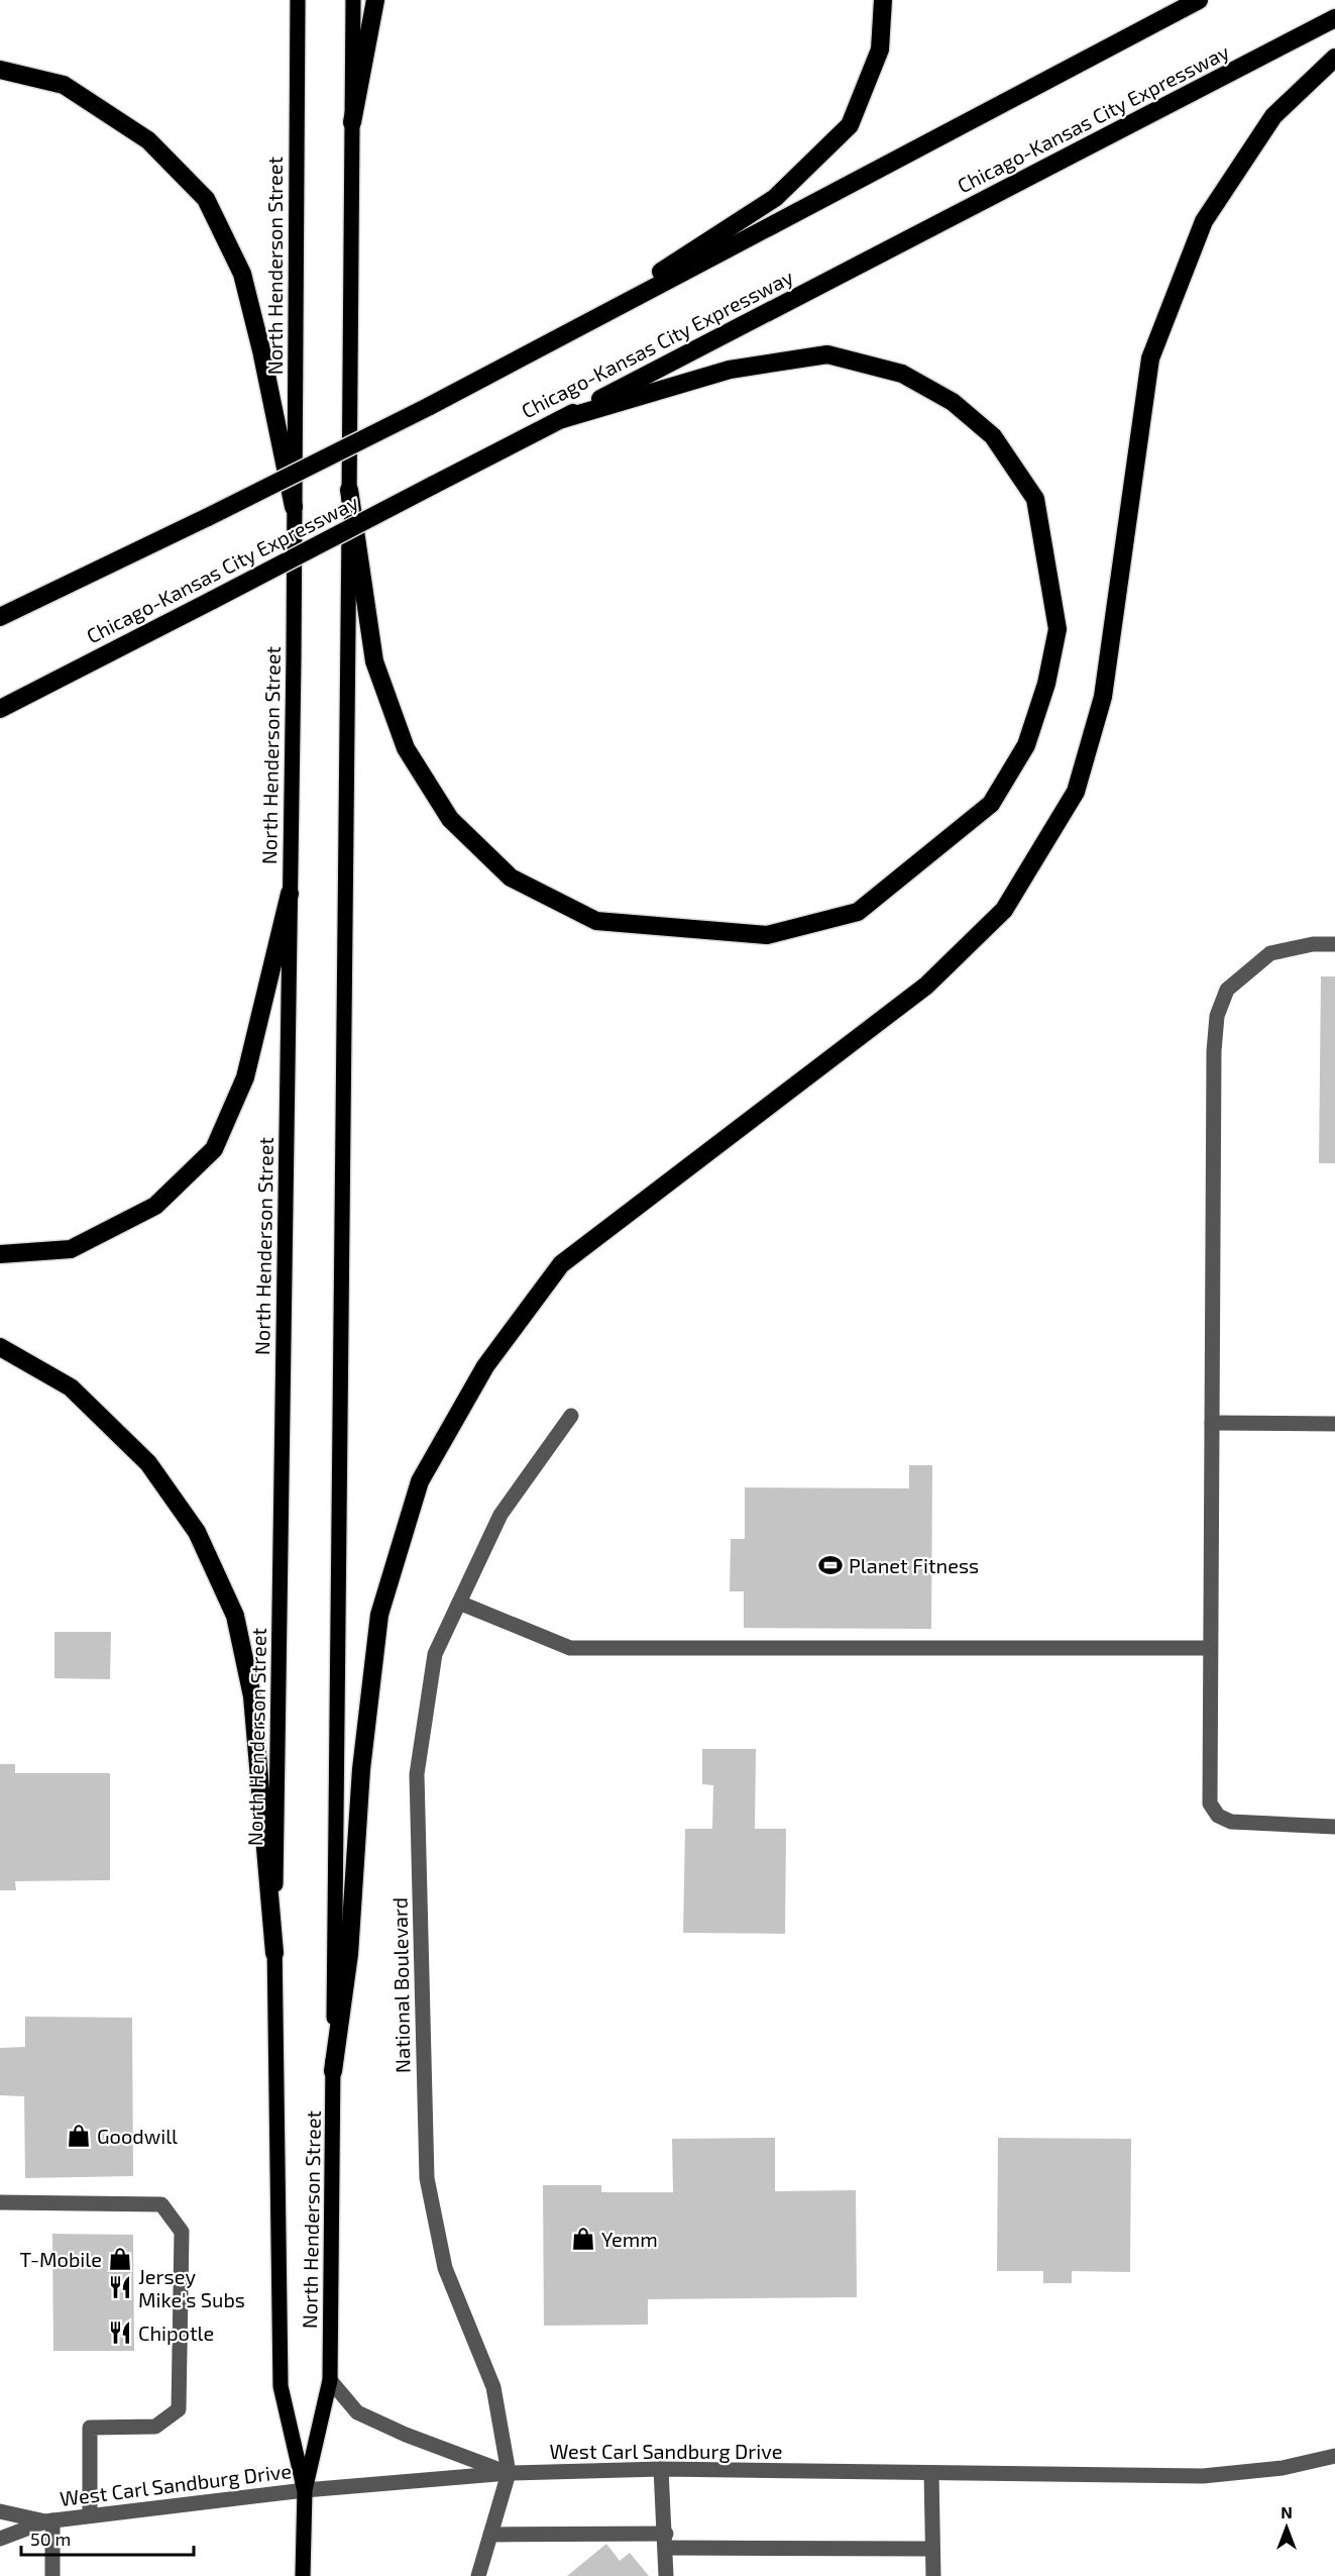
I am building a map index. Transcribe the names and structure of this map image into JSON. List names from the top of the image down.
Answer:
{
  "streets": {
    "highway": ["Chicago-Kansas City Expressway"],
    "main road": ["North Henderson Street"],
    "street": ["National Boulevard", "West Carl Sandburg Drive"]
  },
  "crossings": [
    ["North Henderson Street", "West Carl Sandburg Drive"],
    ["National Boulevard", "West Carl Sandburg Drive"]
  ],
  "places": {
    "sports": ["Planet Fitness"],
    "shop": ["Goodwill", "Yemm", "T-Mobile"],
    "restaurant": ["Jersey Mike's Subs", "Chipotle"]
  },
  "scale_bar": "50 m",
  "north": "top"
}
